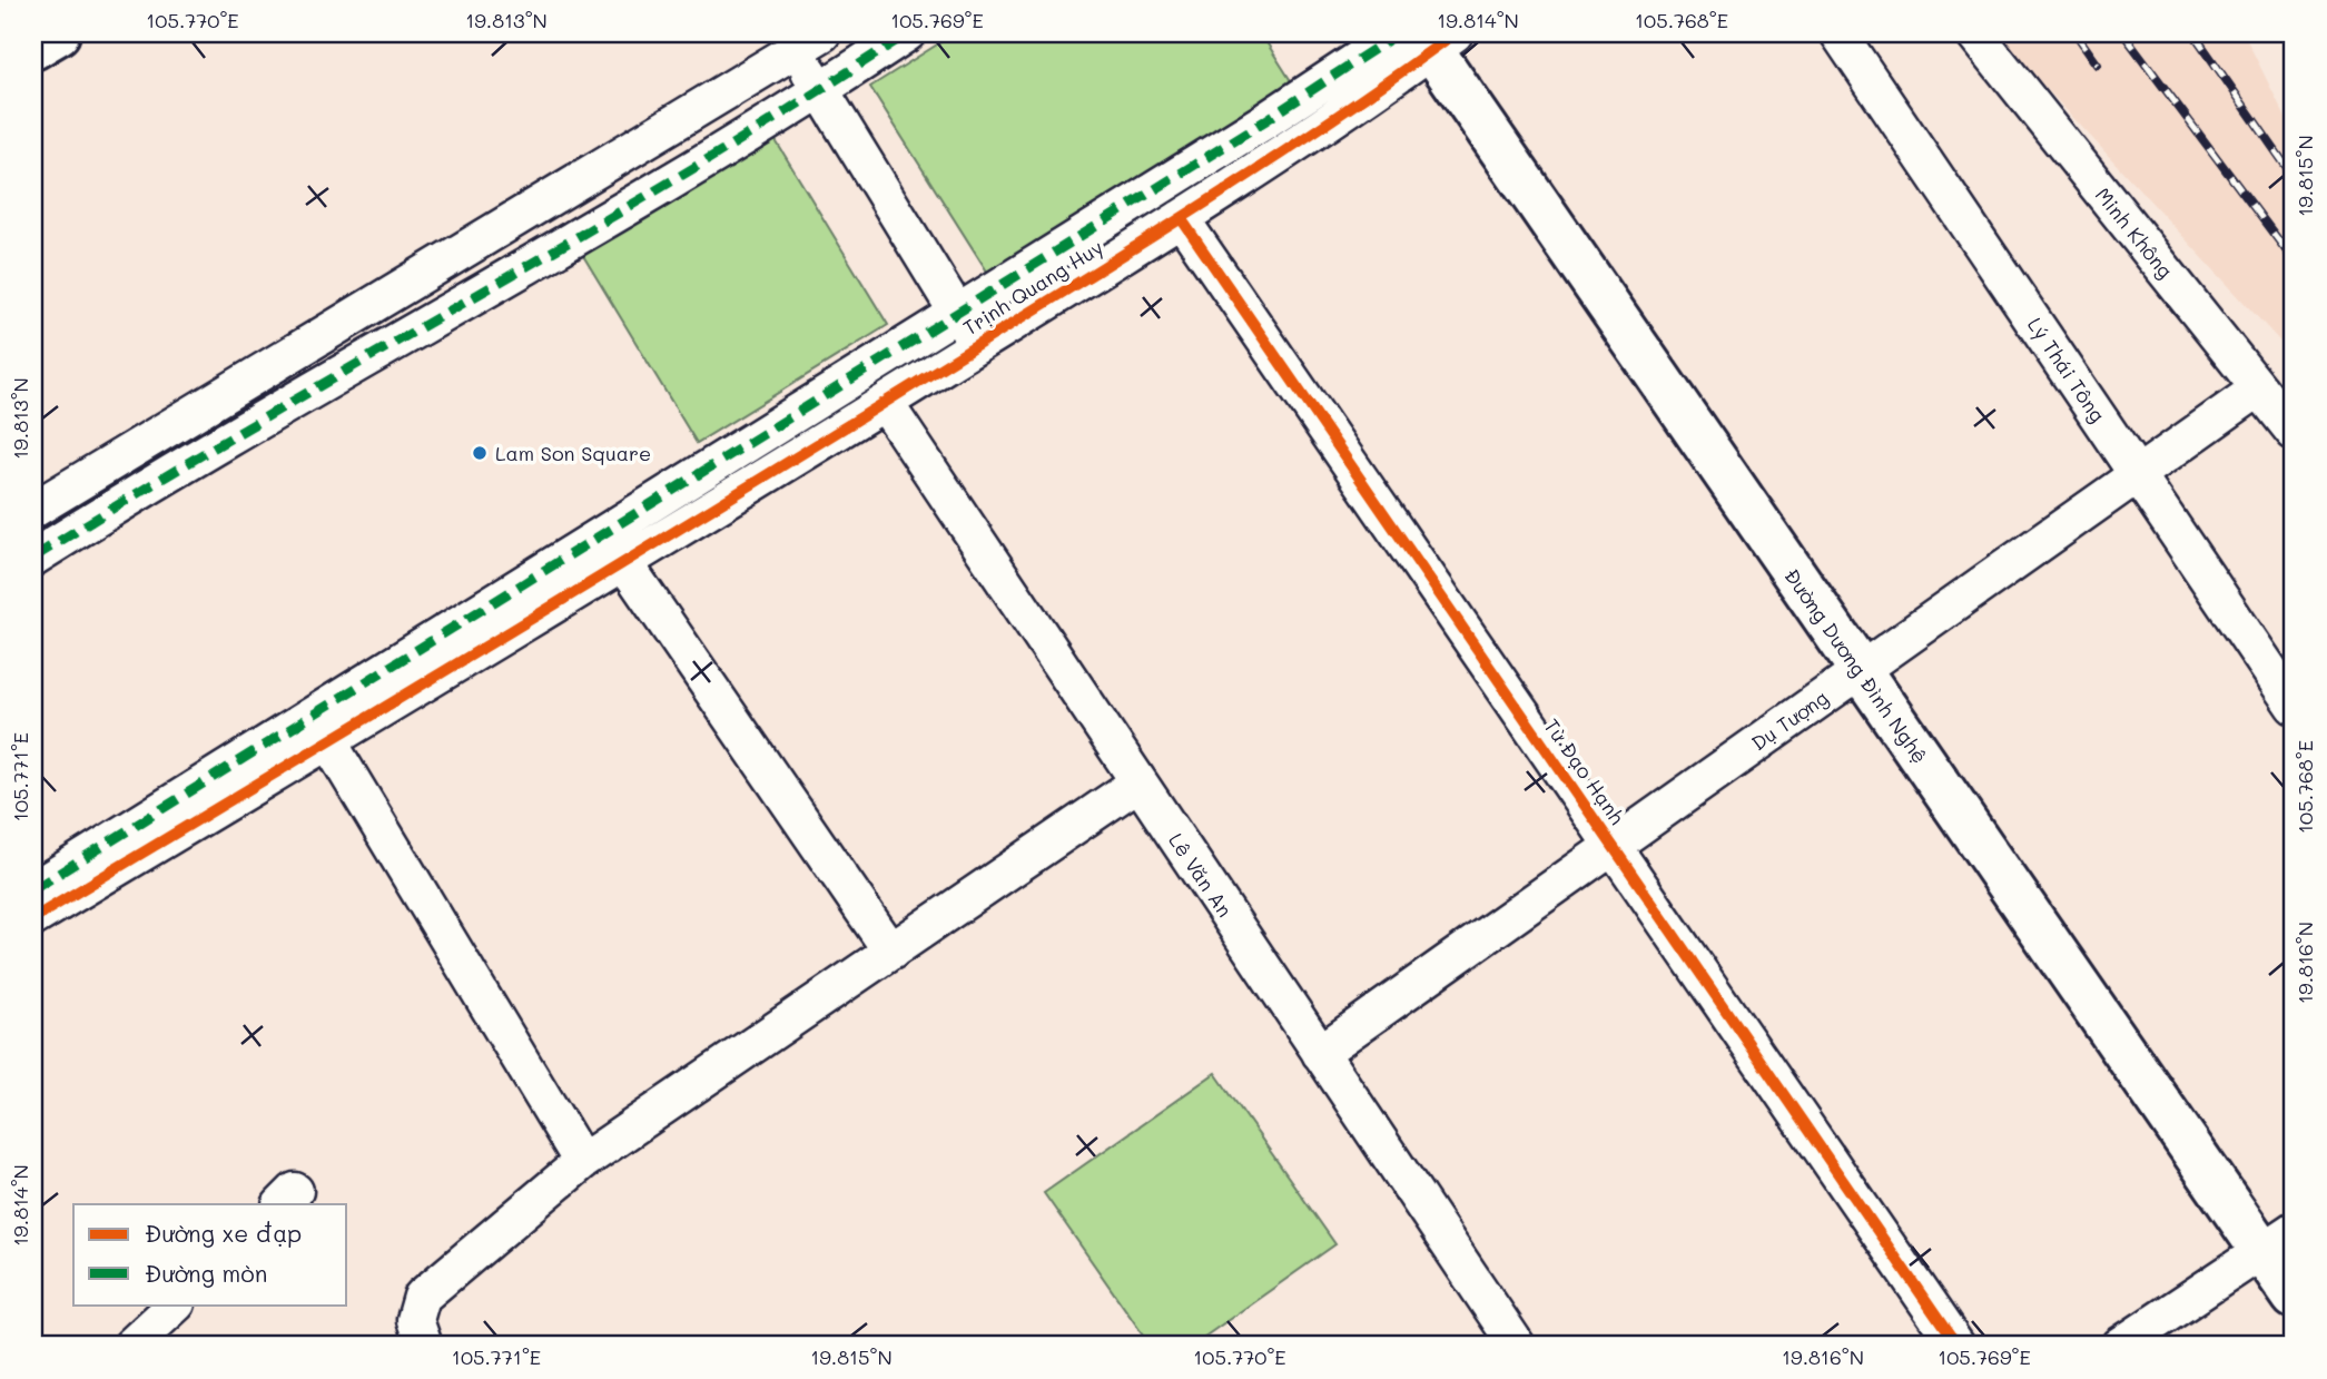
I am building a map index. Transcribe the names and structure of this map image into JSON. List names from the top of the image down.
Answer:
{
  "streets": {
    "main road": ["Đường Dương Đình Nghệ"],
    "street": [
      "Minh Không",
      "Trịnh Quang Huy",
      "Lý Thái Tông",
      "Dụ Tượng",
      "Từ Đạo Hạnh",
      "Lê Văn An"
    ]
  },
  "crossings": [
    ["Minh Không", "Dụ Tượng"],
    ["Trịnh Quang Huy", "Đường Dương Đình Nghệ"],
    ["Trịnh Quang Huy", "Từ Đạo Hạnh"],
    ["Trịnh Quang Huy", "Lê Văn An"],
    ["Lý Thái Tông", "Dụ Tượng"],
    ["Đường Dương Đình Nghệ", "Dụ Tượng"],
    ["Dụ Tượng", "Từ Đạo Hạnh"],
    ["Dụ Tượng", "Lê Văn An"]
  ],
  "places": ["Lam Son Square"],
  "legend": ["Đường xe đạp", "Đường mòn"],
  "coordinates": [
    "105.770°E",
    "19.813°N",
    "105.769°E",
    "19.814°N",
    "105.768°E",
    "19.815°N",
    "105.771°E",
    "19.816°N"
  ]
}
